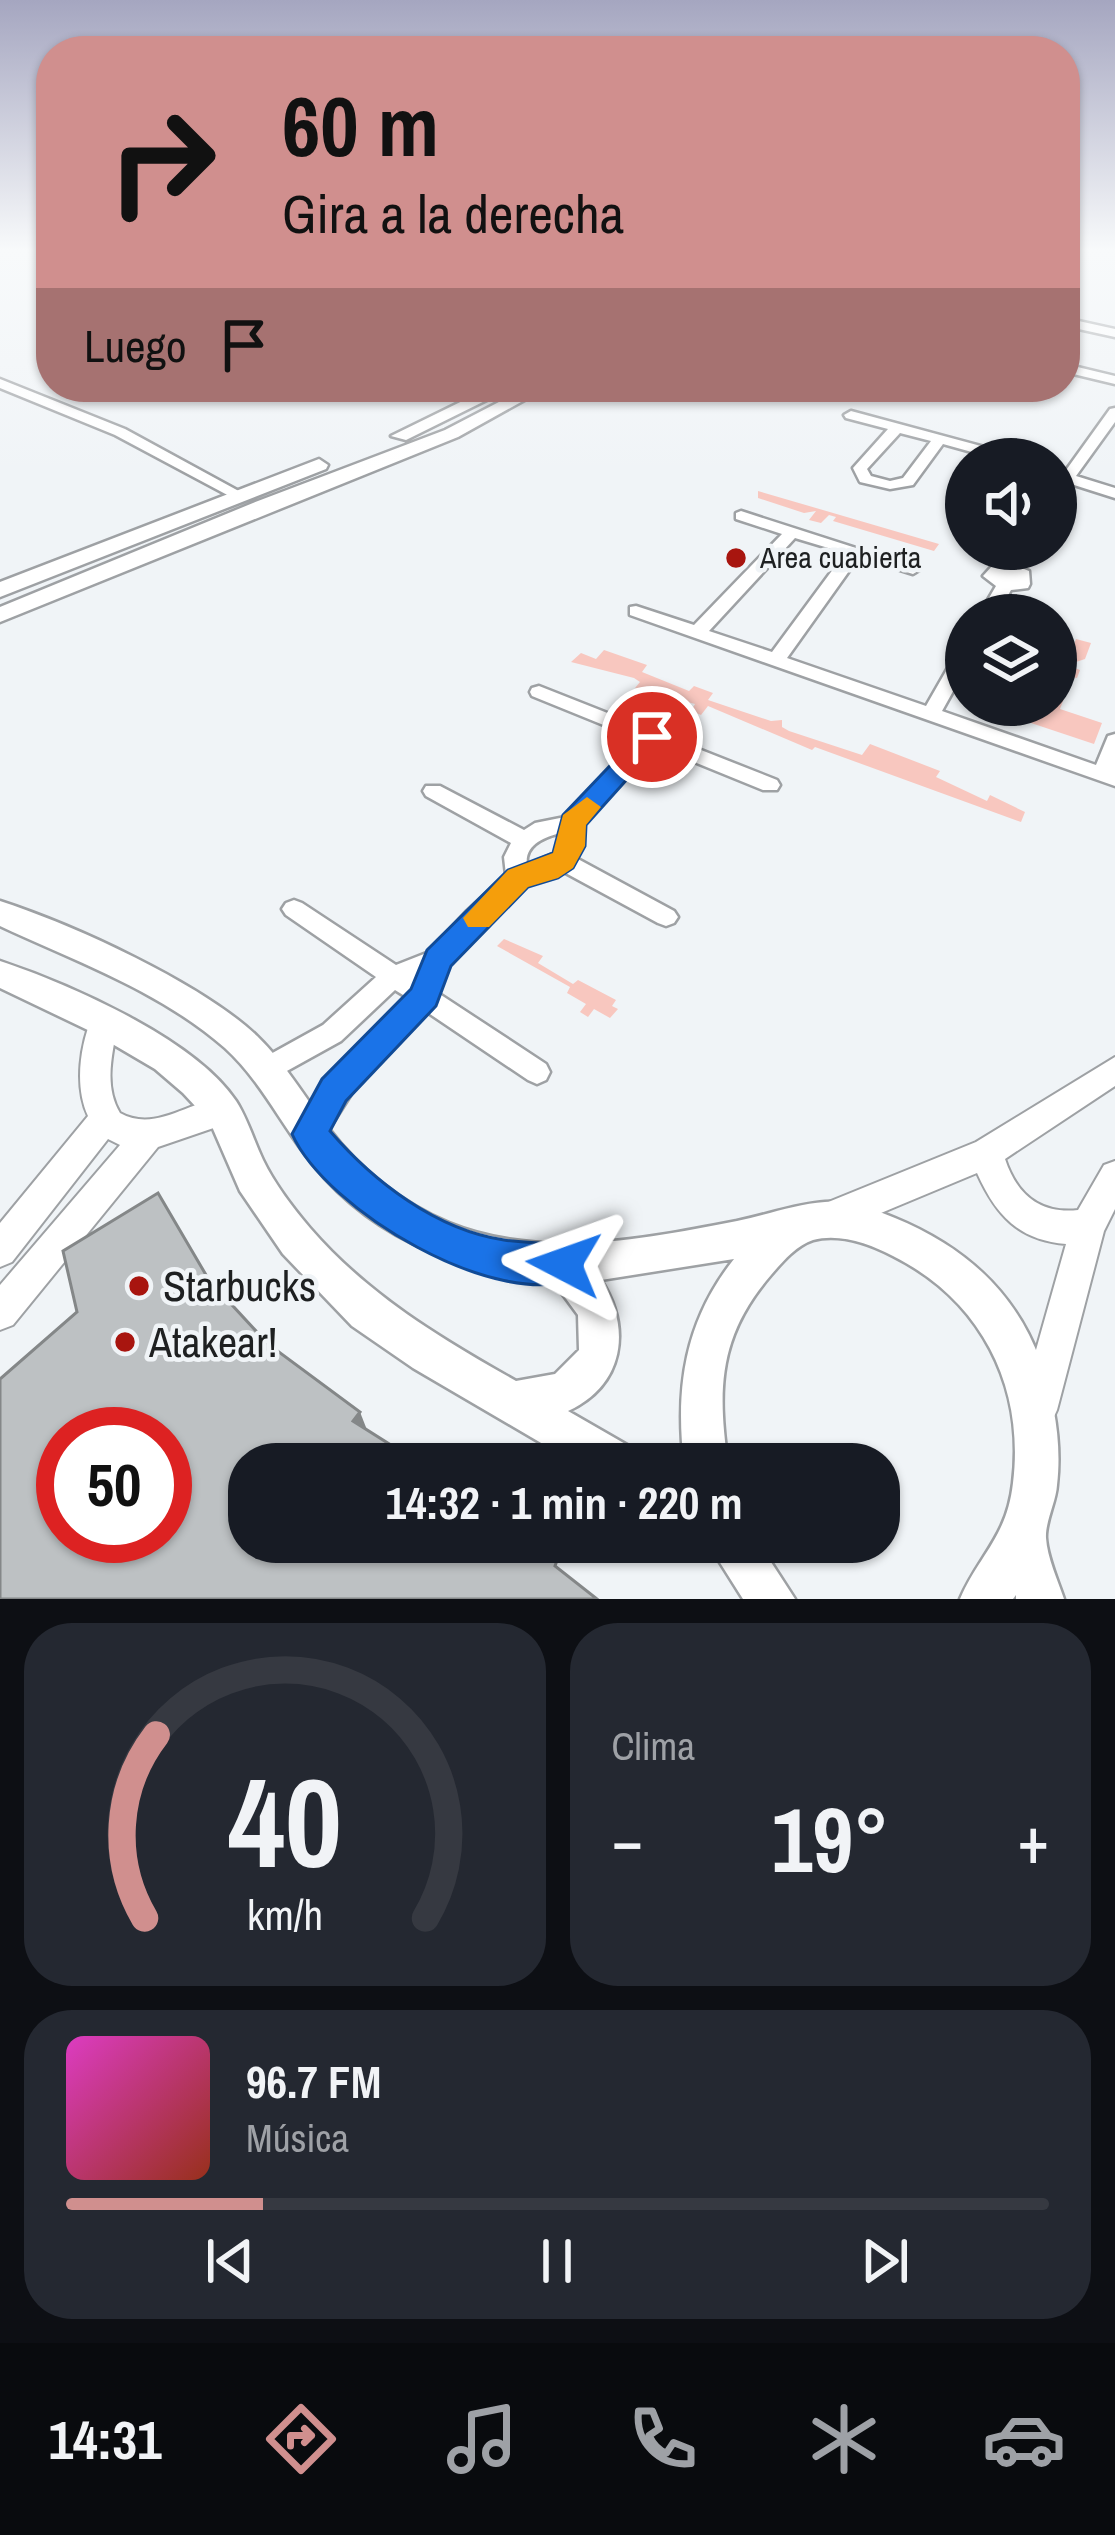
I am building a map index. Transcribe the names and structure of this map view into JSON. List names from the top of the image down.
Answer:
{
  "places": ["Area cuabierta", "Starbucks", "Atakear!"],
  "page": {
    "turn": ["60 m", "Gira a la derecha"],
    "then": "Luego",
    "limit": "50",
    "trip": "14:32 · 1 min · 220 m",
    "tile": "Clima",
    "heat": ["−", "19°", "+"],
    "song": ["96.7 FM", "Música"],
    "tabs": "14:31",
    "gauge": ["40", "km/h"]
  }
}
